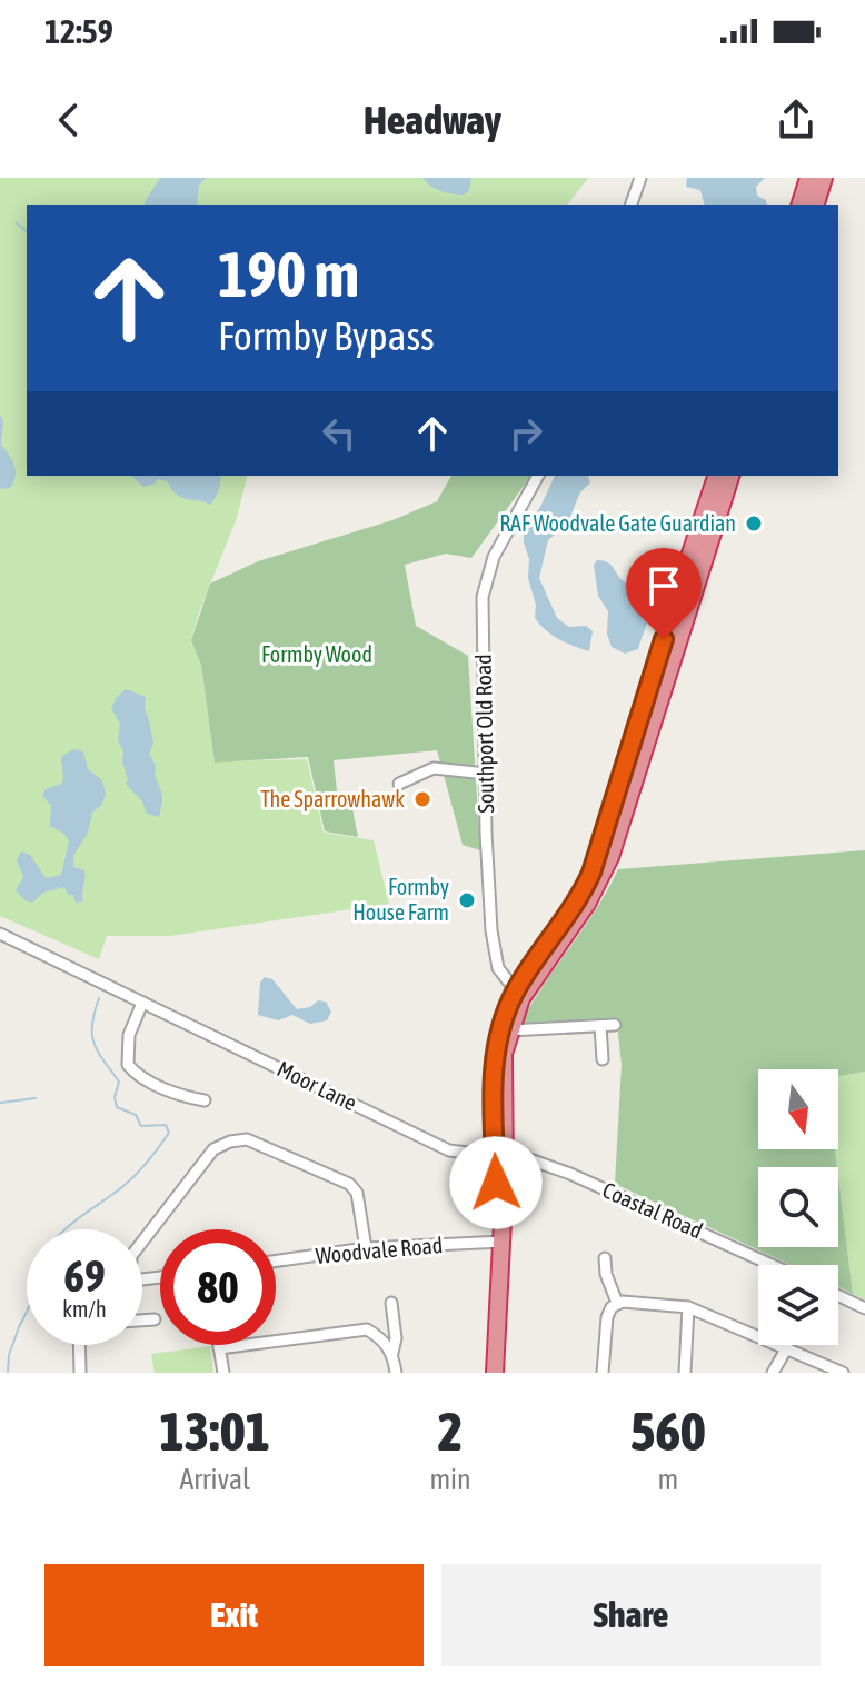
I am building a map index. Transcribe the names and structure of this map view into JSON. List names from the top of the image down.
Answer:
{
  "streets": {
    "street": [
      "Southport Old Road",
      "Moor Lane",
      "Coastal Road",
      "Woodvale Road"
    ]
  },
  "crossings": [
    ["Moor Lane", "Coastal Road"]
  ],
  "parks": ["Formby Wood"],
  "places": ["RAF Woodvale Gate Guardian", "The Sparrowhawk", "Formby House Farm"],
  "north": "bottom",
  "page": {
    "status": "12:59",
    "header": "Headway",
    "turn": ["190 m", "Formby Bypass"],
    "speed": "69 km/h",
    "limit": "80",
    "eta": [
      "13:01",
      "Arrival",
      "2",
      "min",
      "560",
      "m"
    ],
    "buttons": ["Exit", "Share"]
  }
}
